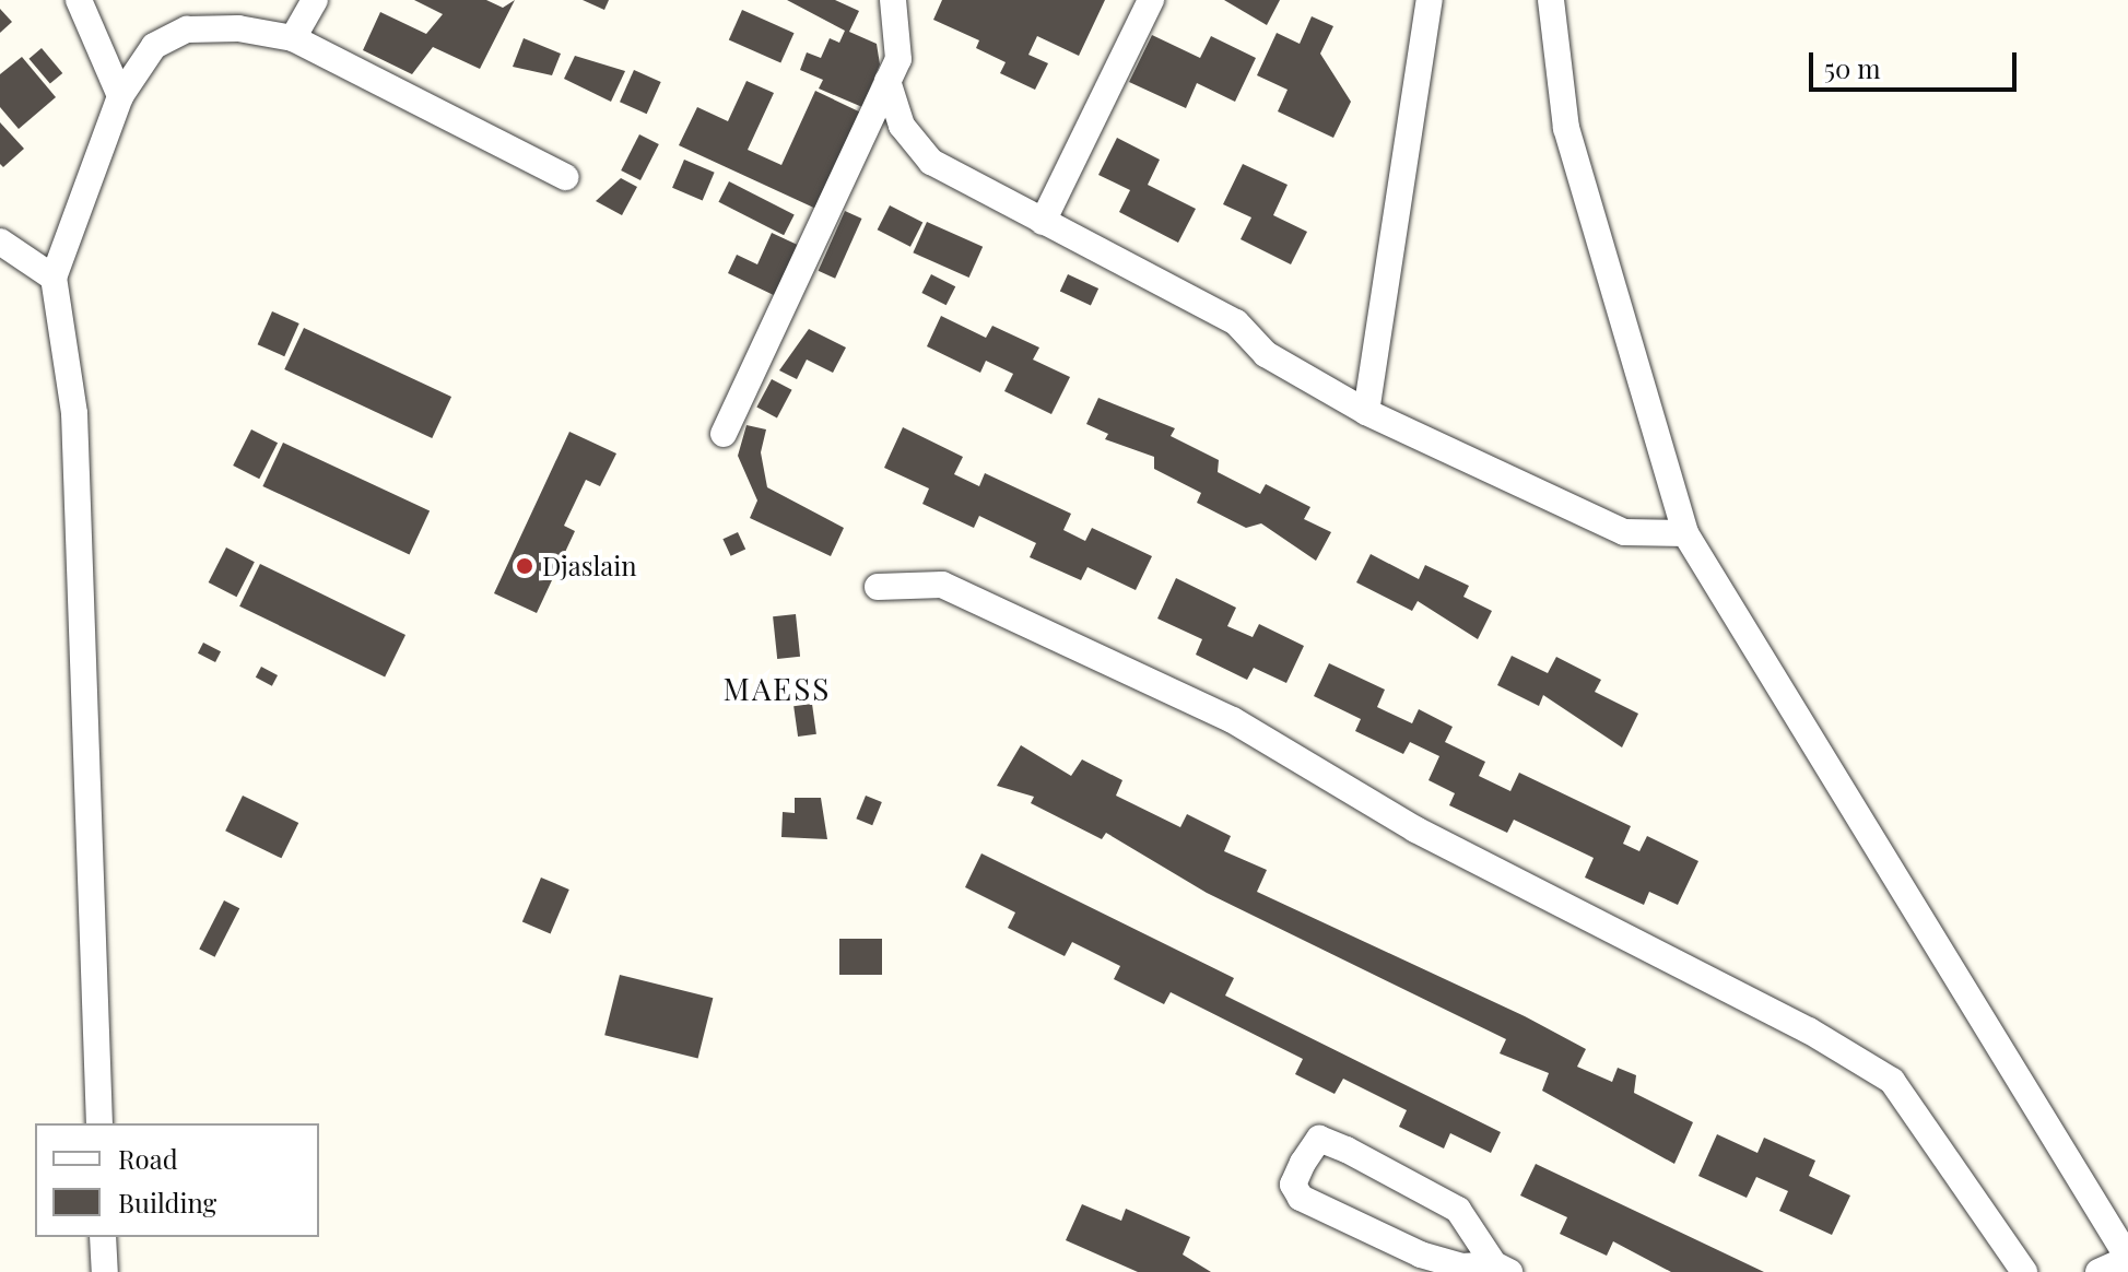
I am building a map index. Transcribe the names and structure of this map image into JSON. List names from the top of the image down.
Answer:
{
  "districts": ["MAESS"],
  "places": ["Djaslain"],
  "legend": ["Road", "Building"],
  "scale_bar": "50 m"
}
